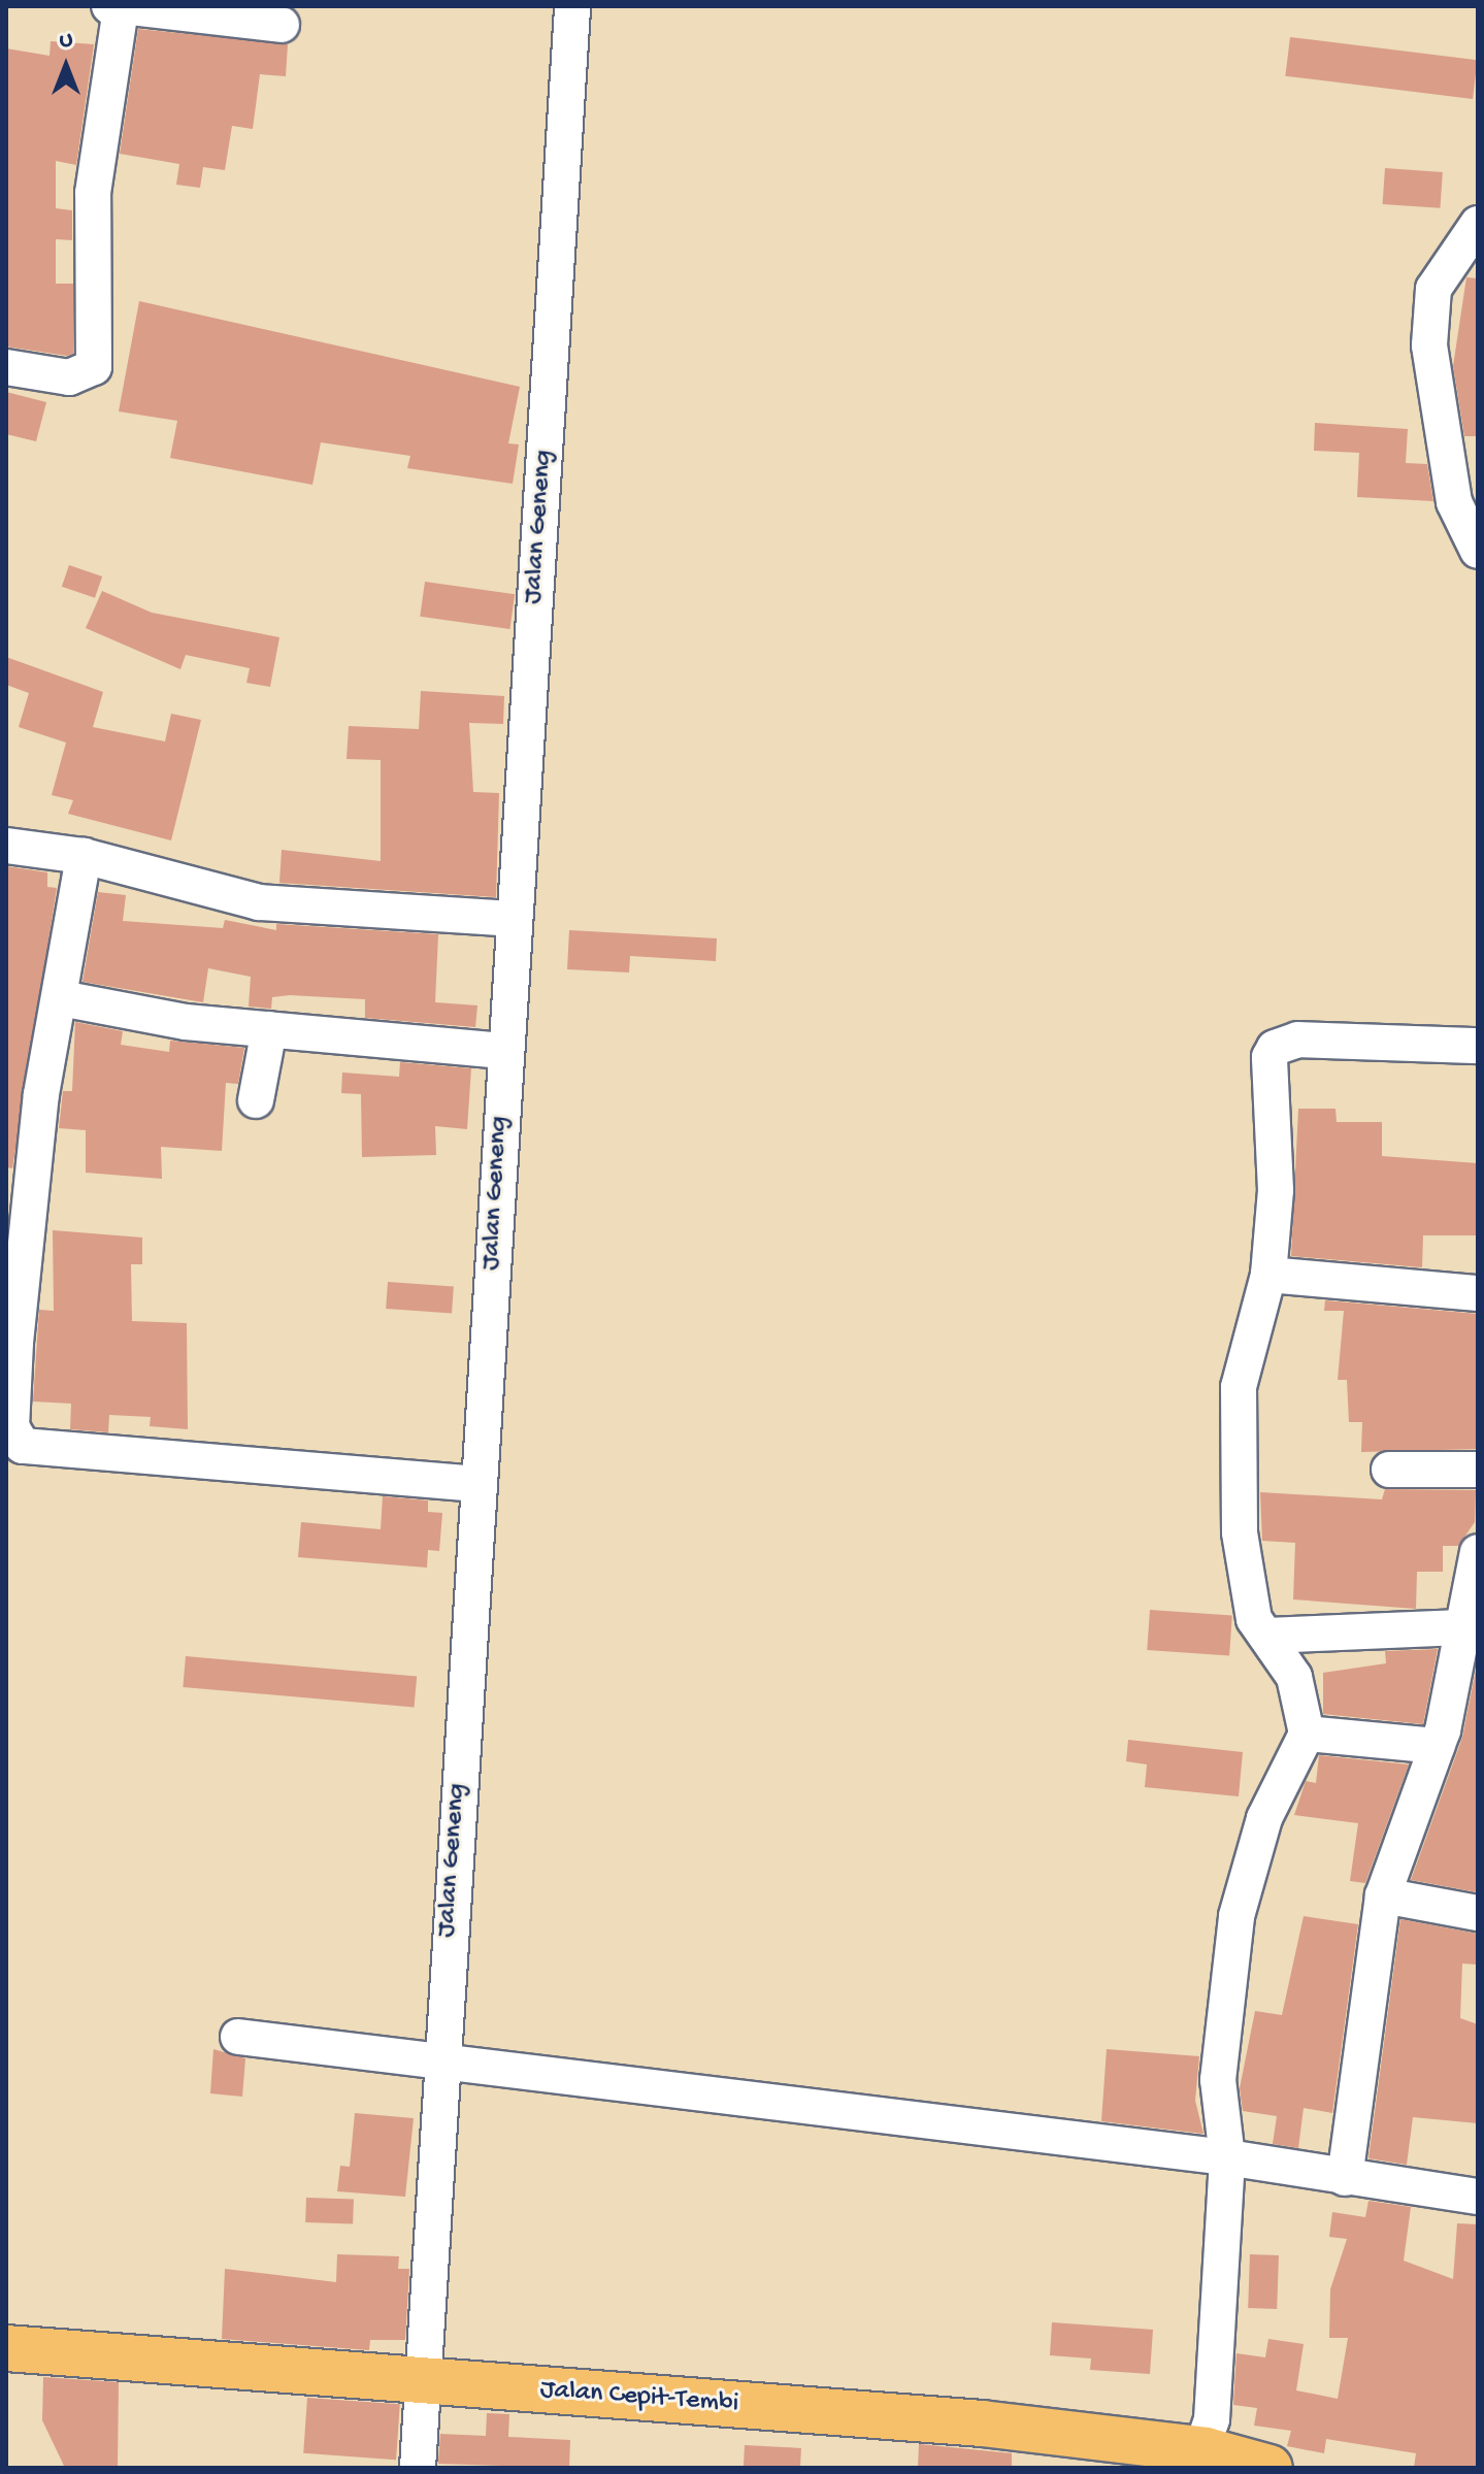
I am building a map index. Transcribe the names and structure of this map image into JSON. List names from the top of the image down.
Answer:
{
  "streets": {
    "main road": ["Jalan Cepit-Tembi"],
    "street": ["Jalan Geneng"]
  },
  "crossings": [
    ["Jalan Geneng", "Jalan Cepit-Tembi"]
  ],
  "north": "top"
}
